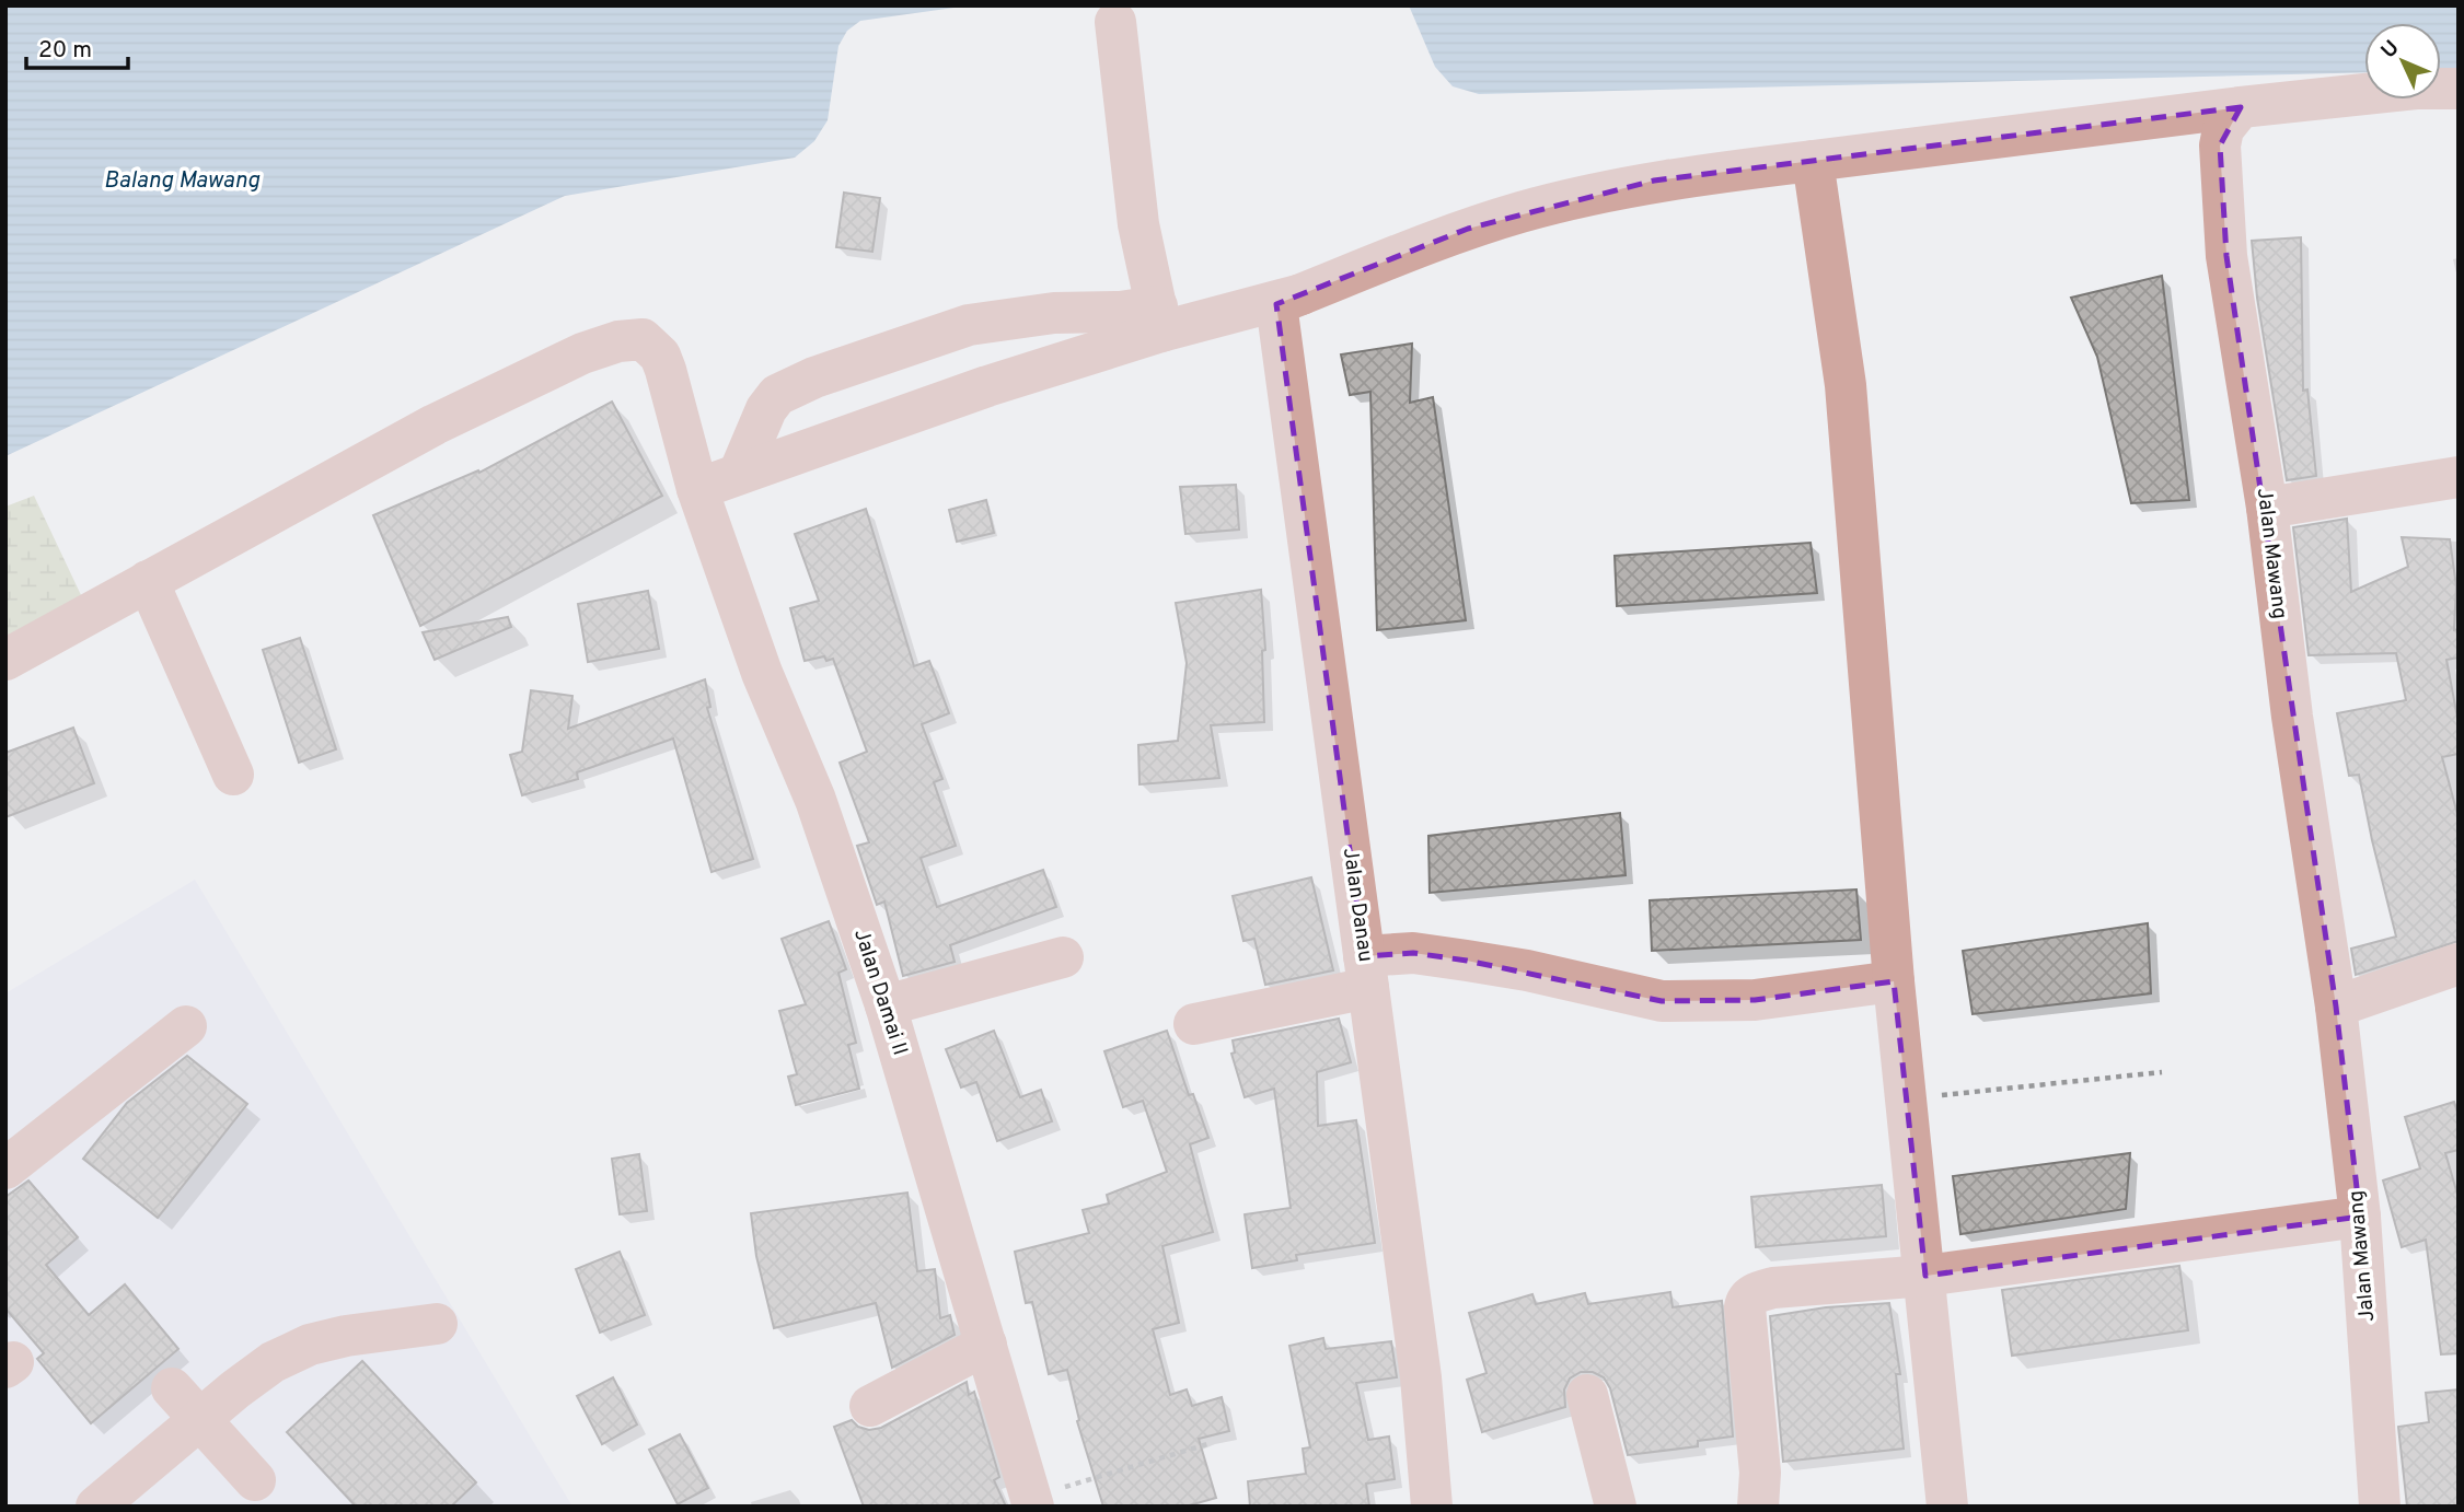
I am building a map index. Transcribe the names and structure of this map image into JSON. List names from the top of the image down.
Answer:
{
  "streets": {
    "street": ["Jalan Mawang", "Jalan Danau", "Jalan Damai II"]
  },
  "water": ["Balang Mawang"],
  "scale_bar": "20 m",
  "north": "top left"
}
